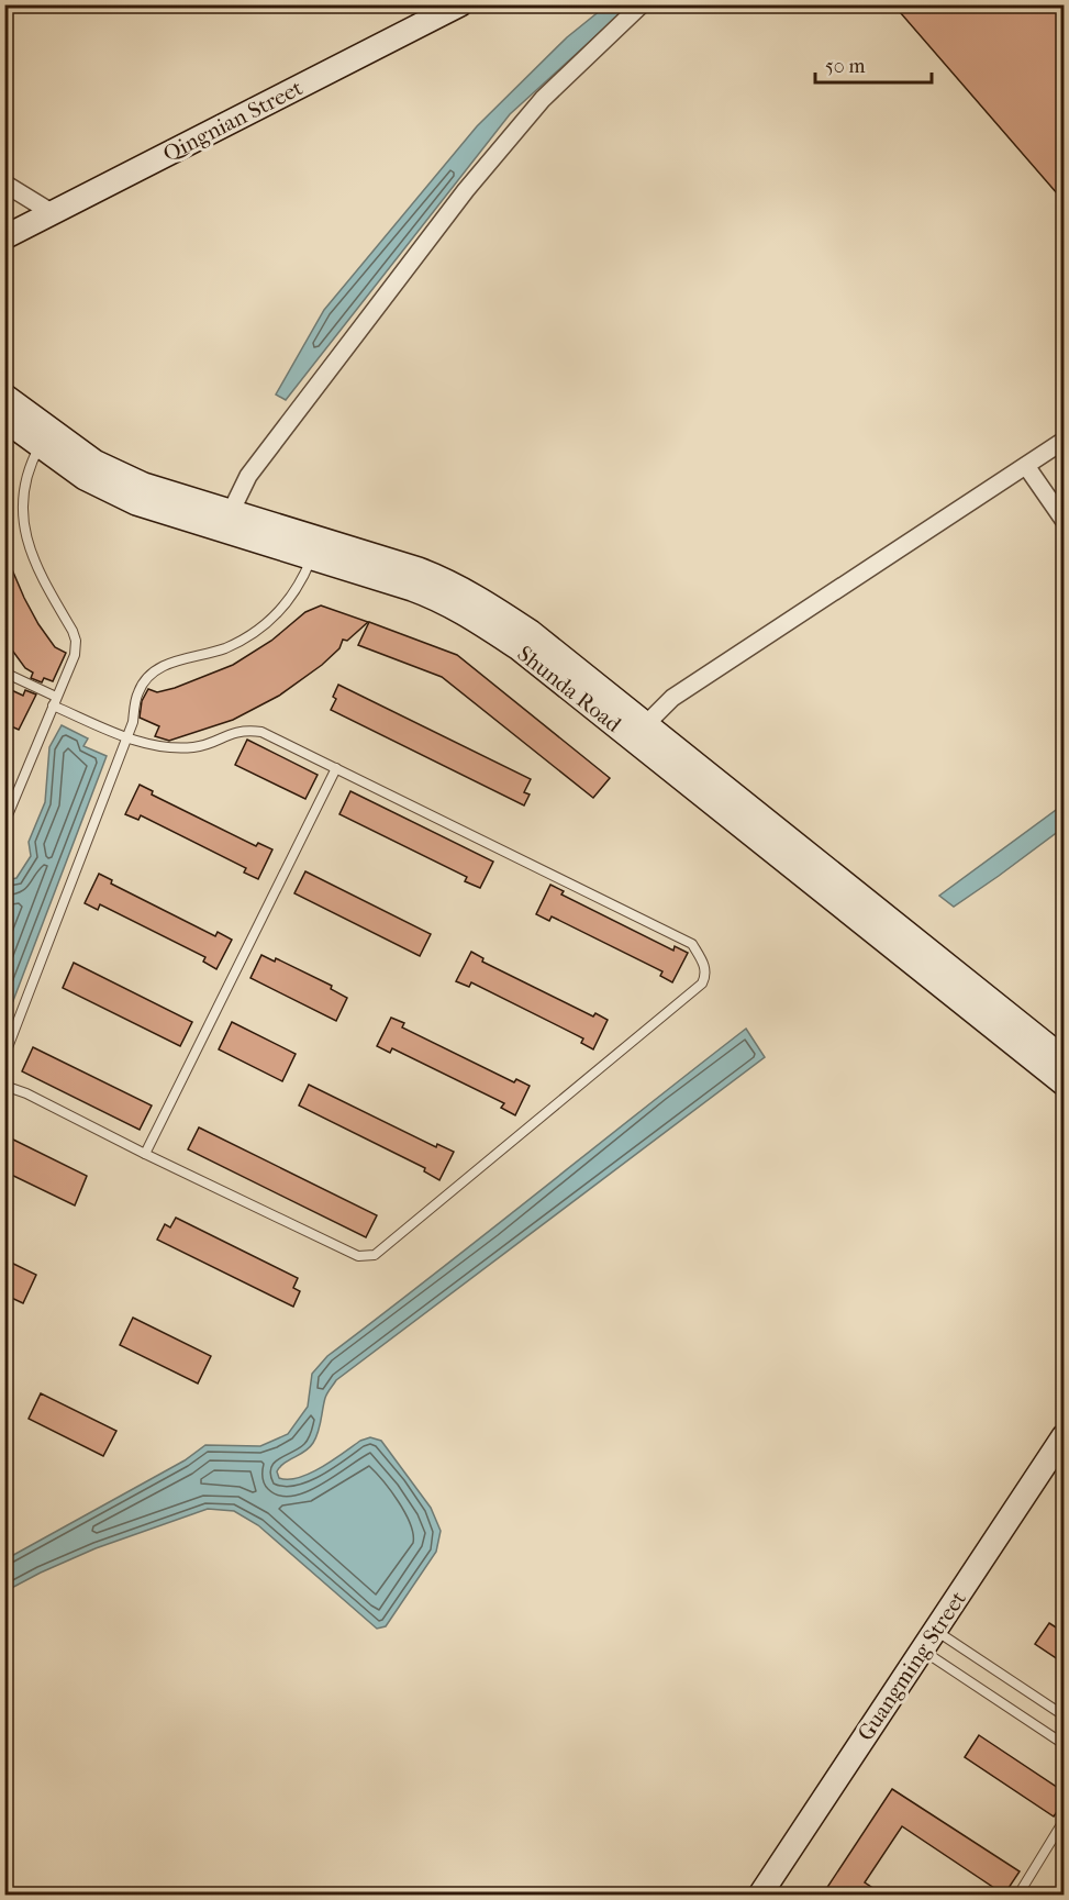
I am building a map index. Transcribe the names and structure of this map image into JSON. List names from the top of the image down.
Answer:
{
  "streets": {
    "main road": ["Qingnian Street", "Shunda Road", "Guangming Street"]
  },
  "scale_bar": "50 m"
}
